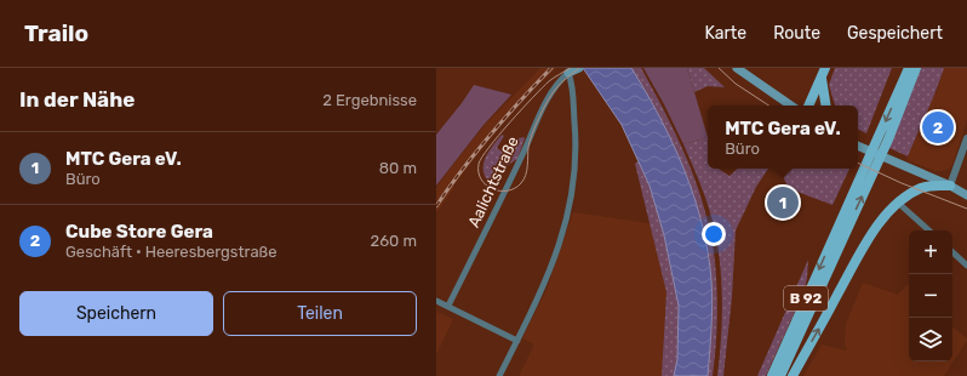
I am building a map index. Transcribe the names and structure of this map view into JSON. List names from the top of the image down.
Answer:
{
  "streets": {
    "main road": ["B 92"],
    "street": ["Aalichtstraße"]
  },
  "page": {
    "header": "Trailo",
    "nav": ["Karte", "Route", "Gespeichert"],
    "heading": ["In der Nähe", "2 Ergebnisse"],
    "popup": ["MTC Gera eV.", "Büro"],
    "pins": ["2", "1"],
    "list": [
      {
        "mark": "1",
        "name": "MTC Gera eV.",
        "note": "Büro",
        "value": "80 m"
      },
      {
        "mark": "2",
        "name": "Cube Store Gera",
        "note": "Geschäft · Heeresbergstraße",
        "value": "260 m"
      }
    ],
    "map_buttons": ["+", "−"],
    "buttons": ["Speichern", "Teilen"]
  }
}
